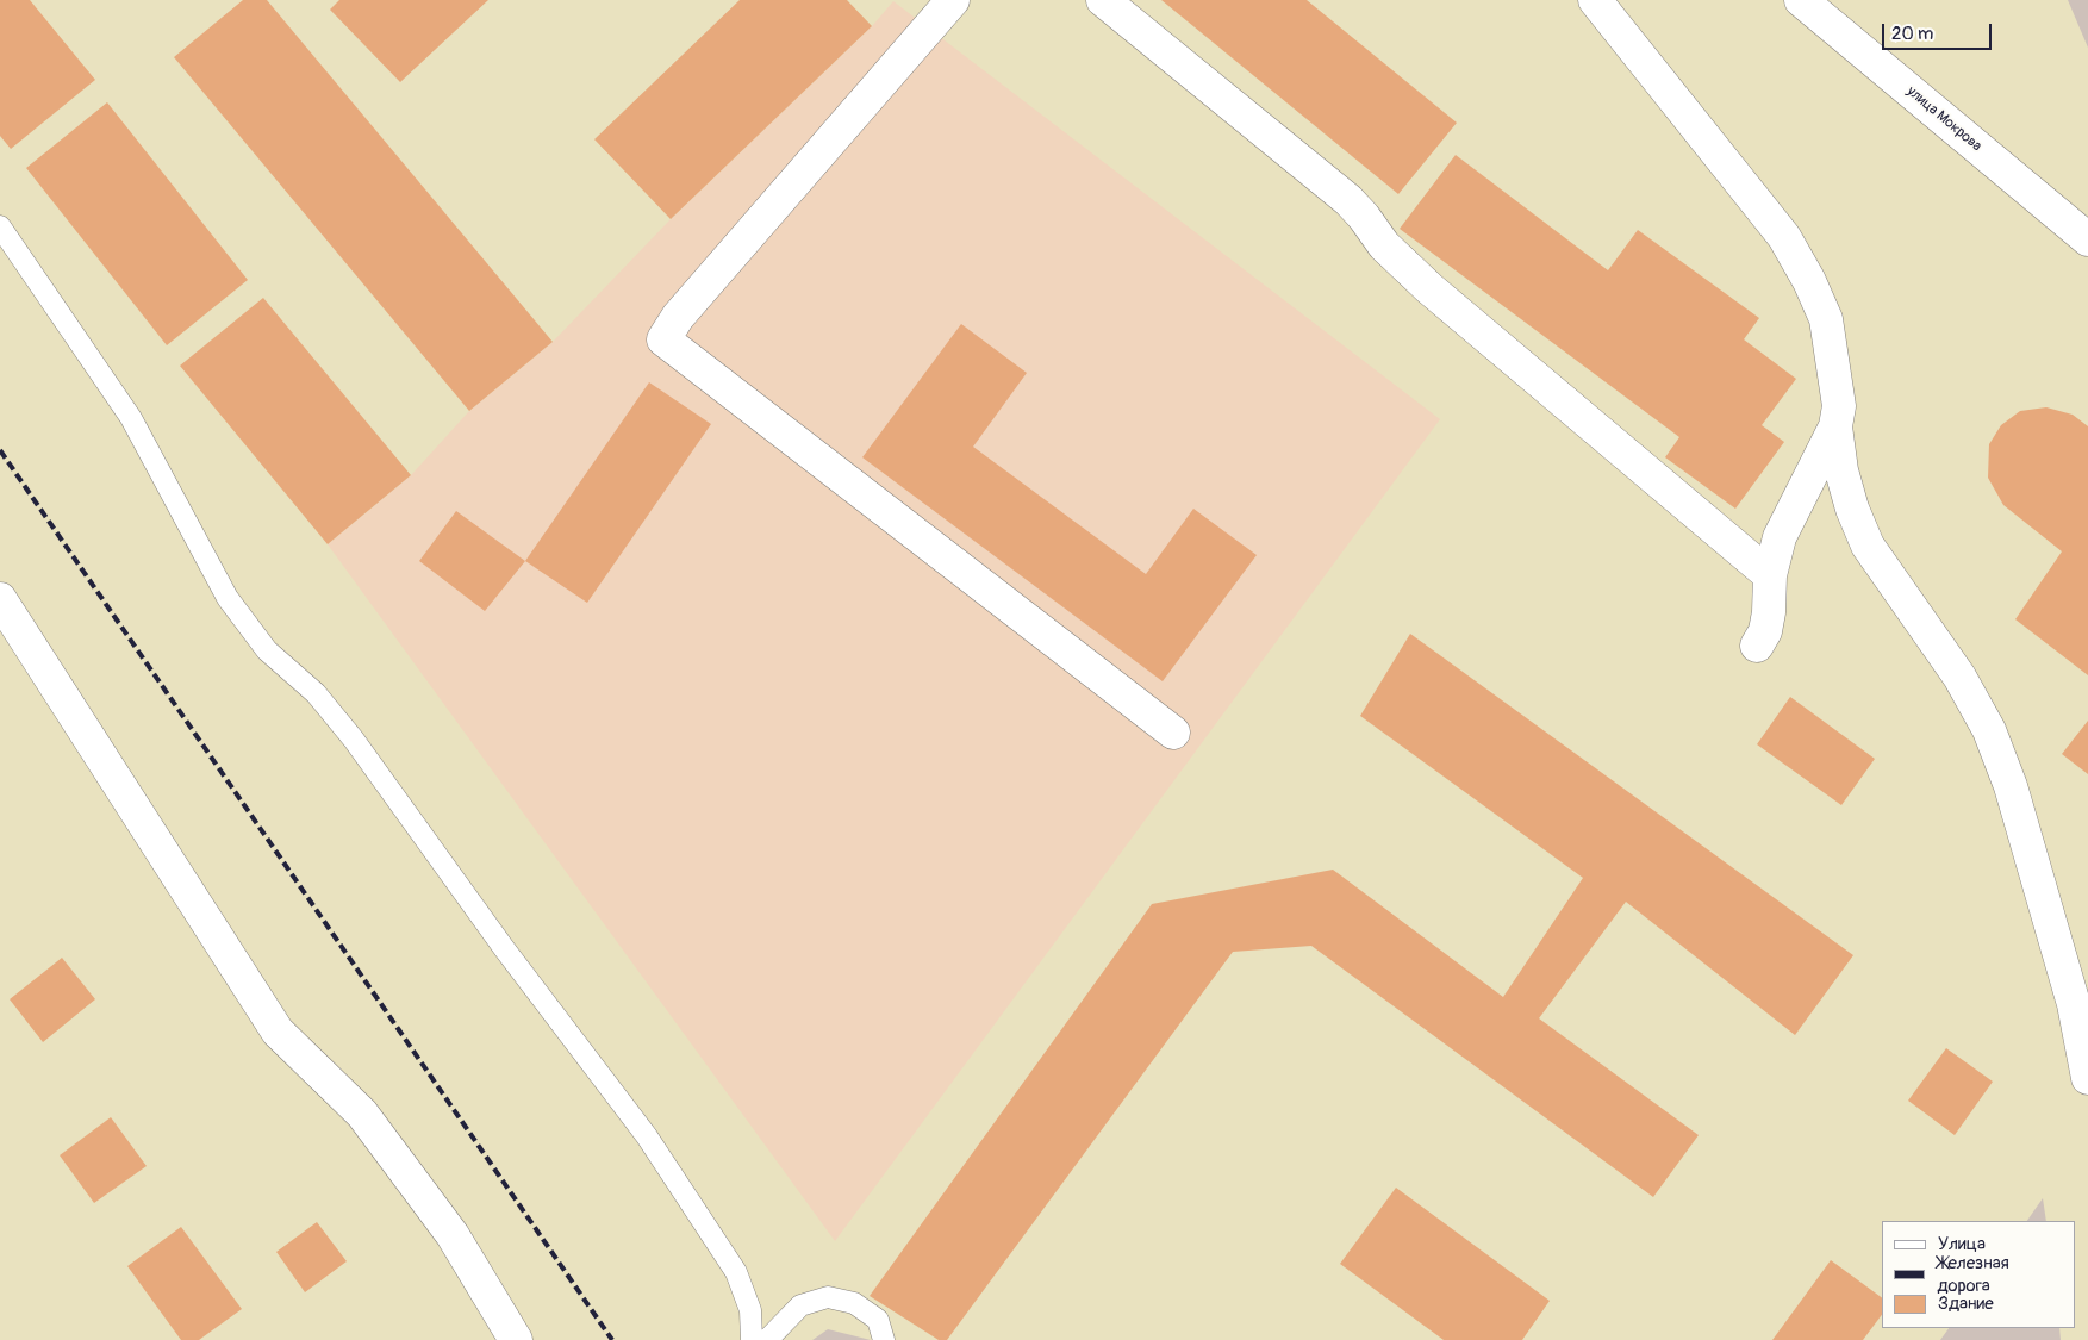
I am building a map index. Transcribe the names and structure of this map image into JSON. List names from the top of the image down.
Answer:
{
  "streets": {
    "street": ["улица Мокрова"]
  },
  "legend": ["Улица", "Железная дорога", "Здание"],
  "scale_bar": "20 m"
}
